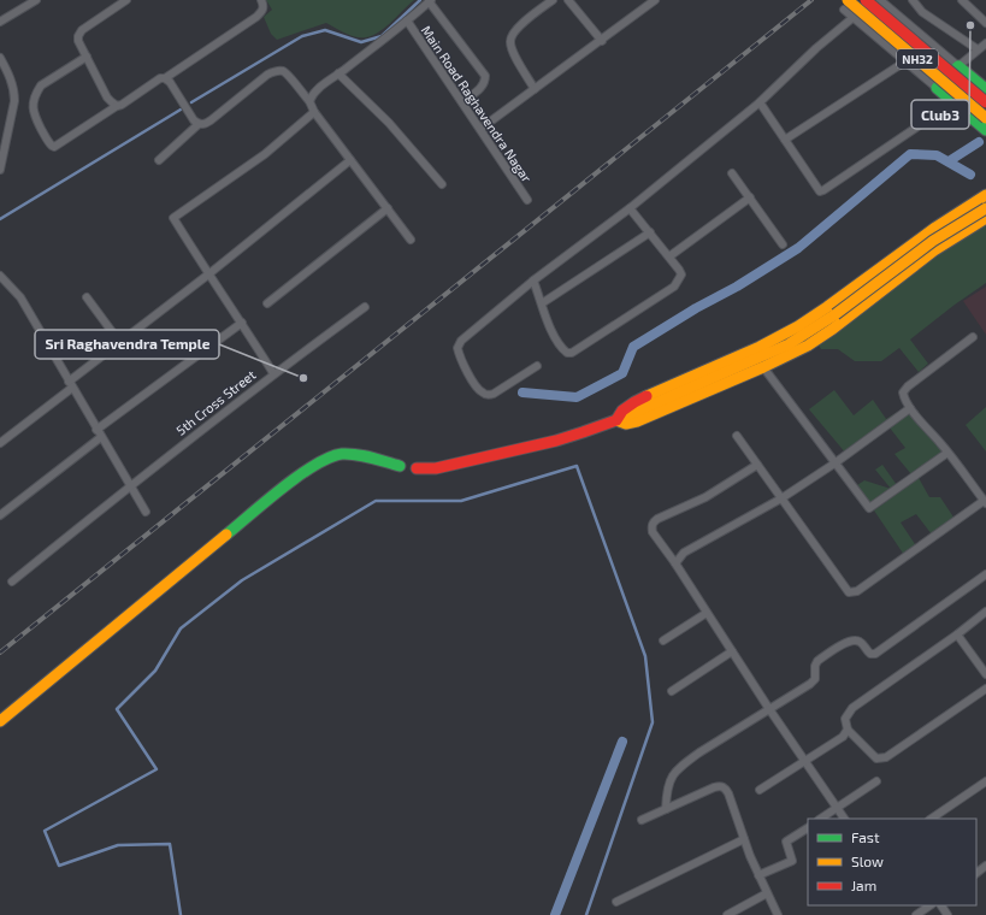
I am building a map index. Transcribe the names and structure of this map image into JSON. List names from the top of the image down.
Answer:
{
  "streets": {
    "main road": ["NH32"],
    "street": ["Main Road Raghavendra Nagar", "5th Cross Street"]
  },
  "places": ["Club3", "Sri Raghavendra Temple"],
  "legend": ["Fast", "Slow", "Jam"]
}
